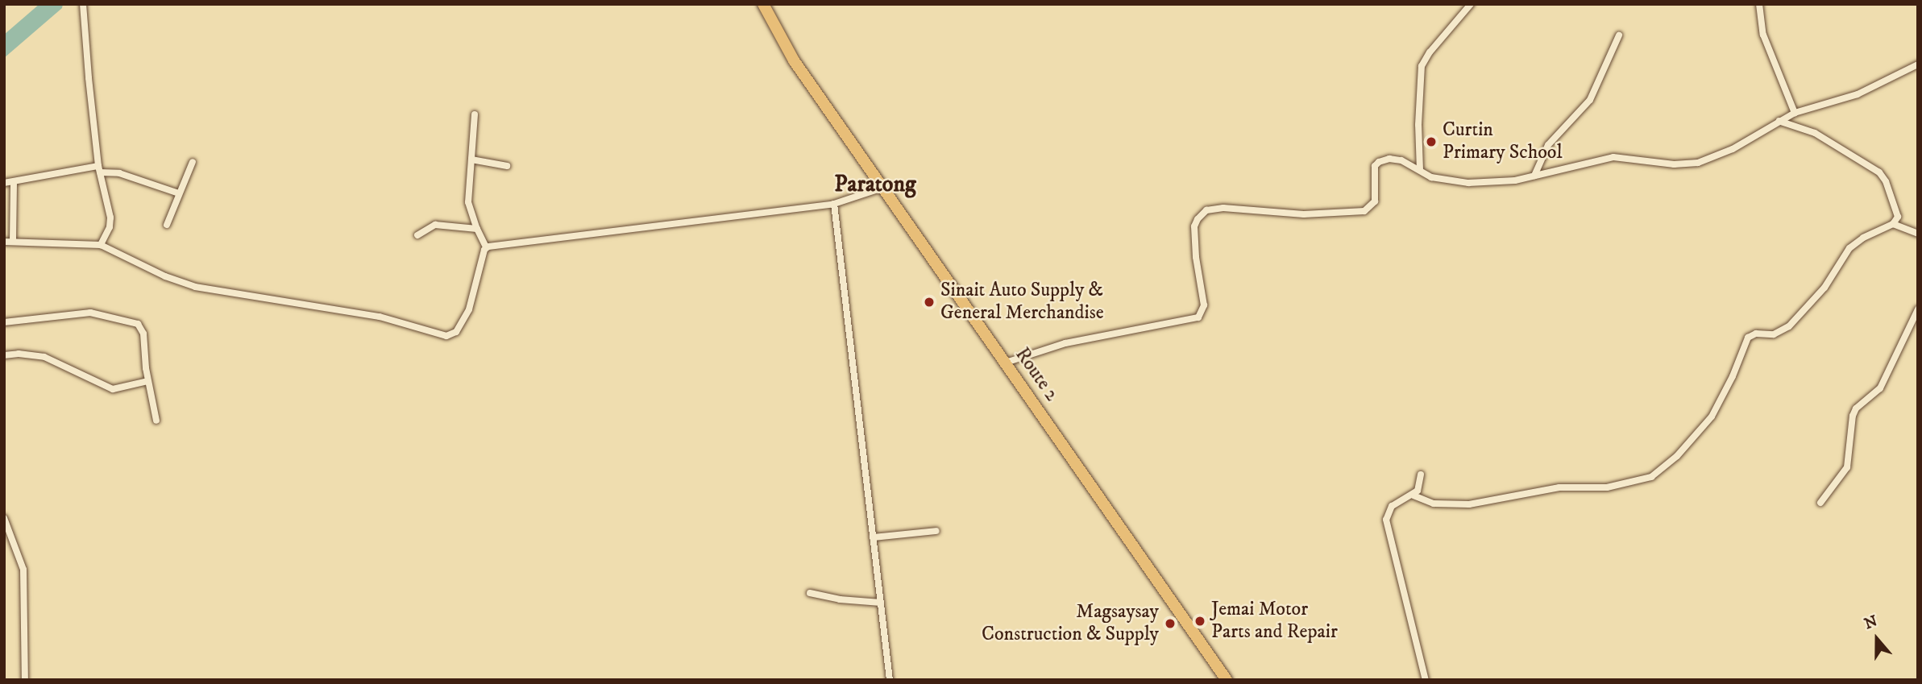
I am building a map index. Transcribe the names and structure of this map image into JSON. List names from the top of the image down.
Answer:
{
  "streets": {
    "highway": ["Route 2"]
  },
  "districts": ["Paratong"],
  "places": [
    "Curtin Primary School",
    "Sinait Auto Supply & General Merchandise",
    "Jemai Motor Parts and Repair",
    "Magsaysay Construction & Supply"
  ],
  "north": "top"
}
